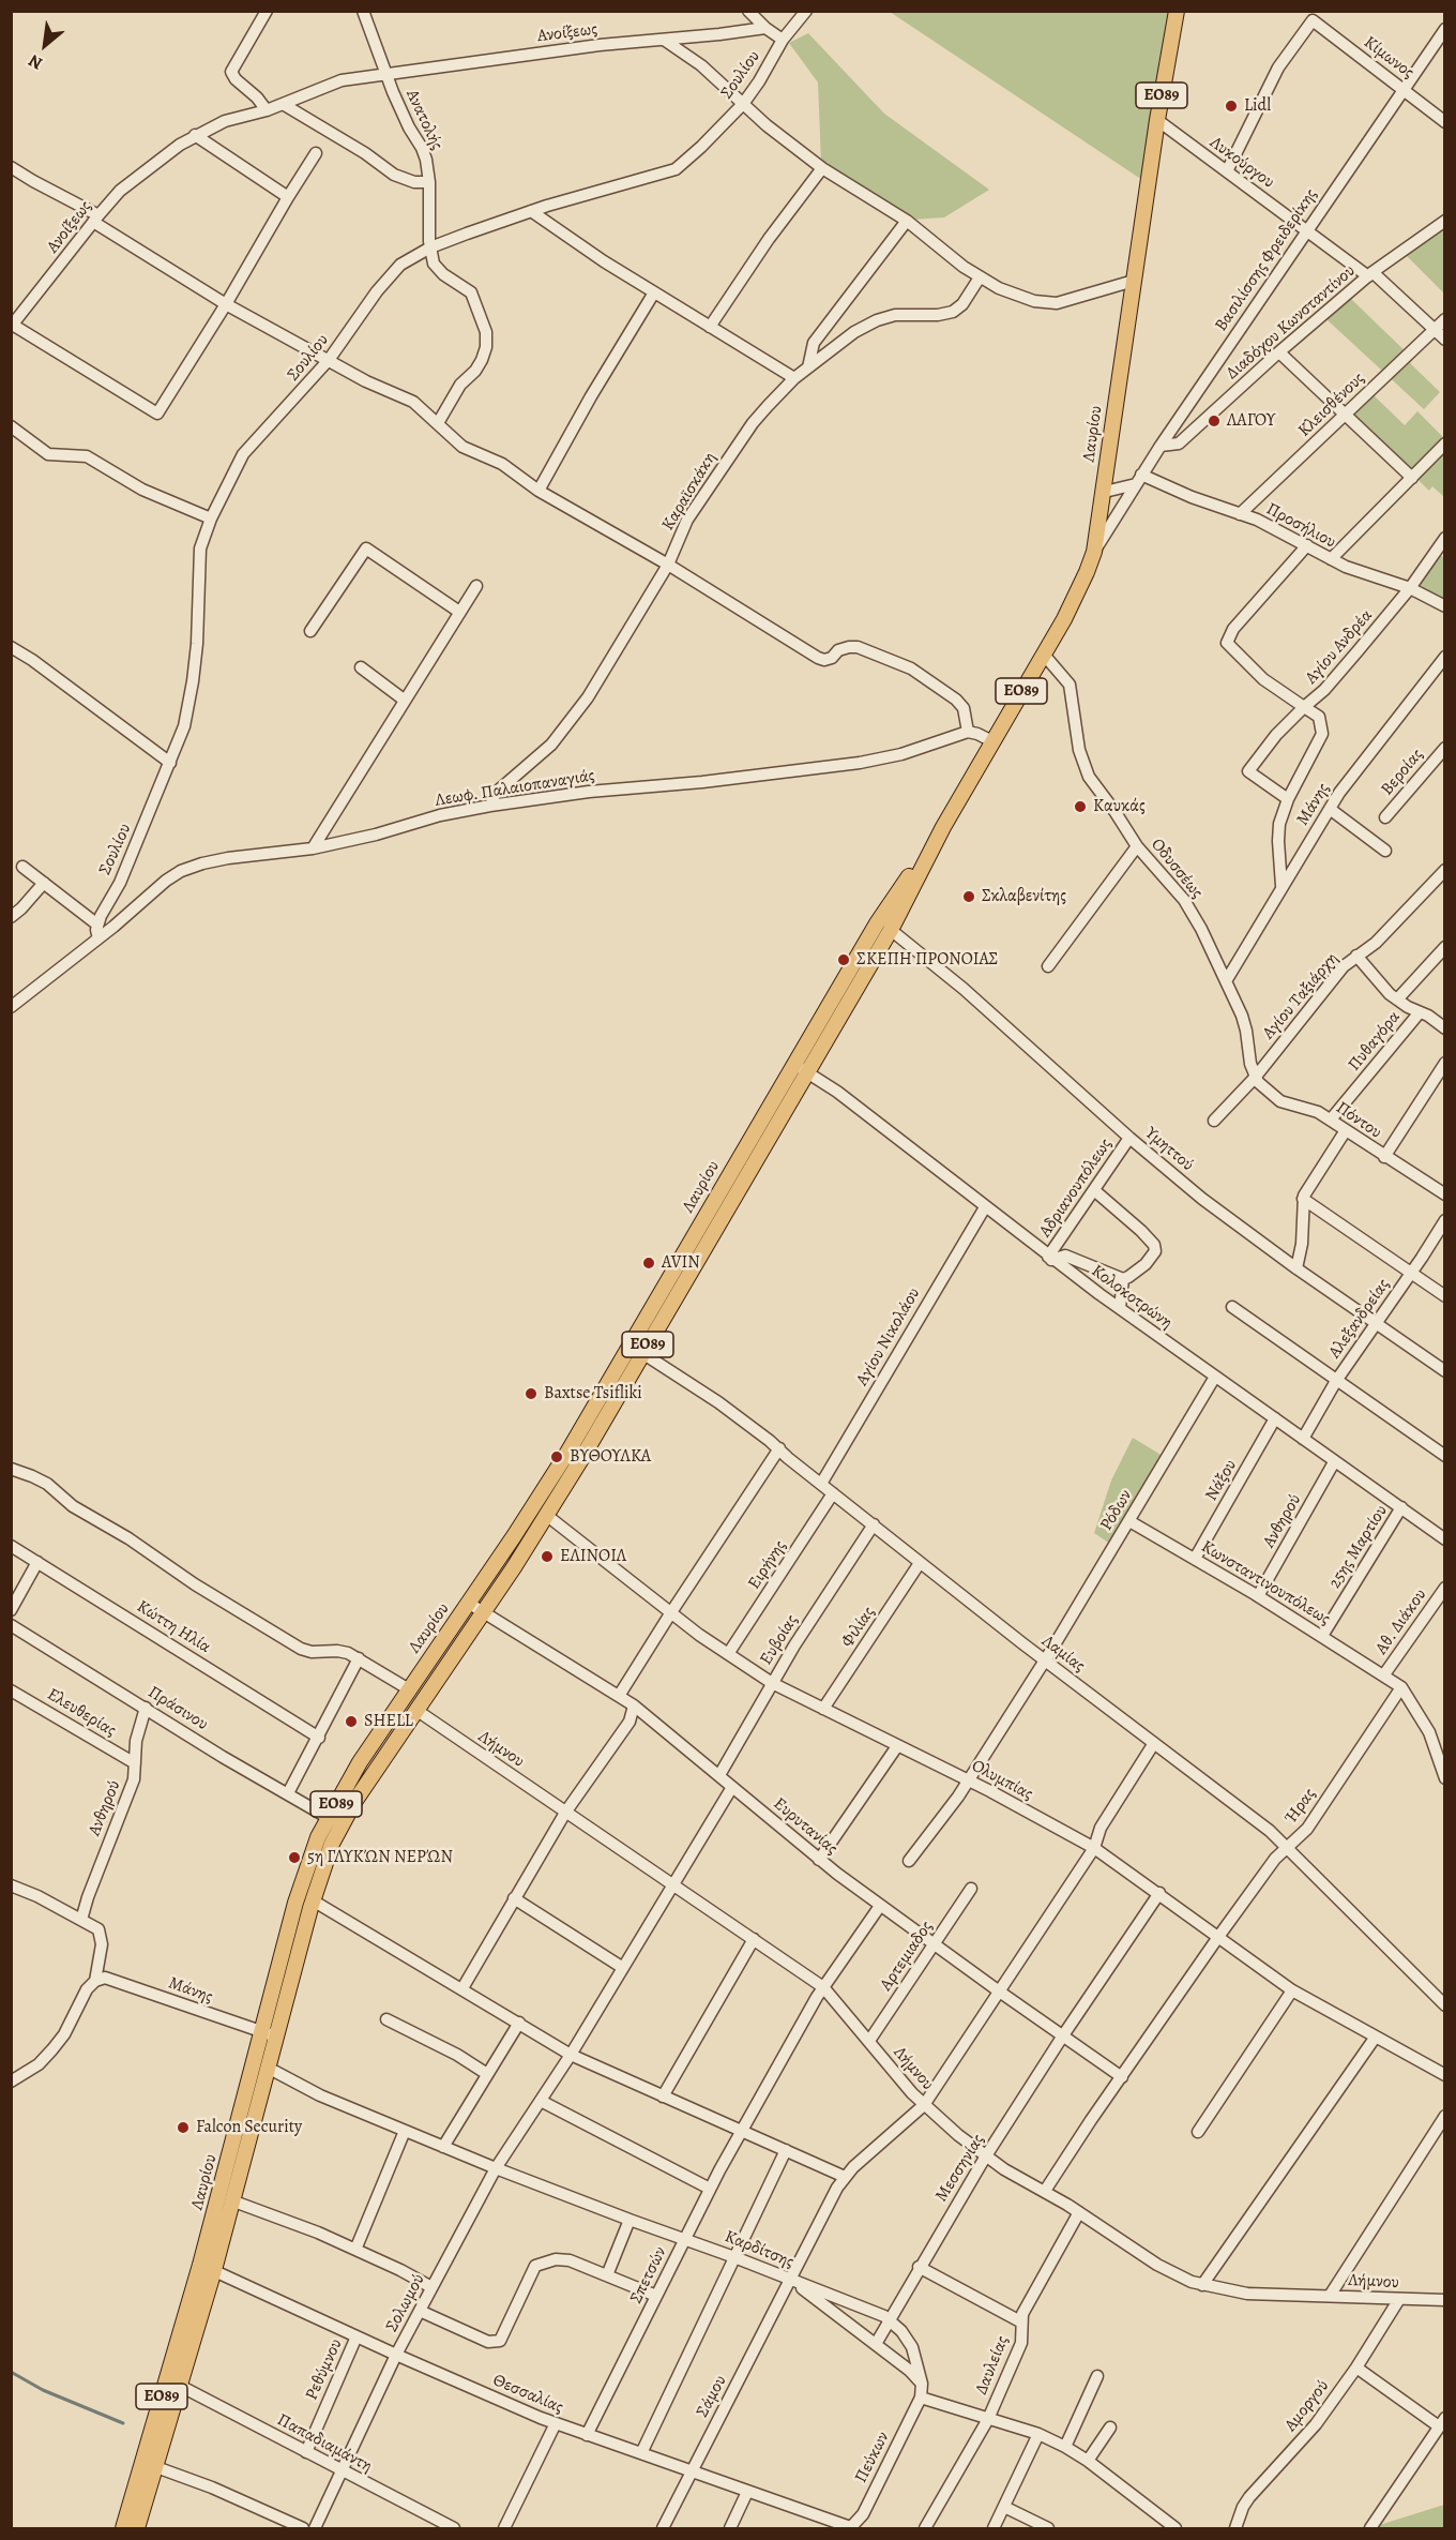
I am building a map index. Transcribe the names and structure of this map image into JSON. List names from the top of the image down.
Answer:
{
  "streets": {
    "main road": ["ΕΟ89", "Λαυρίου"],
    "street": [
      "Ανοίξεως",
      "Κίμωνος",
      "Σουλίου",
      "Ανατολής",
      "Λυκούργου",
      "Βασιλίσσης Φρειδερίκης",
      "Διαδόχου Κωνσταντίνου",
      "Κλεισθένους",
      "Καραϊσκάκη",
      "Προσήλιου",
      "Αγίου Ανδρέα",
      "Βεροίας",
      "Λεωφ. Παλαιοπαναγιάς",
      "Μάνης",
      "Οδυσσέως",
      "Αγίου Ταξιάρχη",
      "Πυθαγόρα",
      "Πόντου",
      "Υμηττού",
      "Αδριανουπόλεως",
      "Κολοκοτρώνη",
      "Αλεξανδρείας",
      "Αγίου Νικολάου",
      "Νάξου",
      "Ρόδων",
      "Ανθηρού",
      "25ης Μαρτίου",
      "Ειρήνης",
      "Κωνσταντινουπόλεως",
      "Αθ. Διάκου",
      "Κώττη Ηλία",
      "Φιλίας",
      "Ευβοίας",
      "Λαμίας",
      "Πράσινου",
      "Ελευθερίας",
      "Λήμνου",
      "Ολυμπίας",
      "Ήρας",
      "Ευρυτανίας",
      "Αρτεμιαδος",
      "Μεσσηνίας",
      "Καρδίτσης",
      "Σπετσών",
      "Σολωμού",
      "Δαυλείας",
      "Ρεθύμνου",
      "Θεσσαλίας",
      "Σάμου",
      "Αμοργού",
      "Παπαδιαμάντη",
      "Πεύκων"
    ]
  },
  "crossings": [
    ["Ανοίξεως", "Ανατολής"],
    ["Κίμωνος", "Λυκούργου"],
    ["Κίμωνος", "Βασιλίσσης Φρειδερίκης"],
    ["Σουλίου", "Ανατολής"],
    ["Λυκούργου", "Βασιλίσσης Φρειδερίκης"],
    ["Λυκούργου", "Διαδόχου Κωνσταντίνου"],
    ["Λυκούργου", "Κλεισθένους"],
    ["Λυκούργου", "Λαυρίου"],
    ["Βασιλίσσης Φρειδερίκης", "Διαδόχου Κωνσταντίνου"],
    ["Βασιλίσσης Φρειδερίκης", "Προσήλιου"],
    ["Κλεισθένους", "Προσήλιου"],
    ["Λαυρίου", "Μάνης"],
    ["Λαυρίου", "Οδυσσέως"],
    ["Λαυρίου", "Υμηττού"],
    ["Λαυρίου", "Κολοκοτρώνη"],
    ["Λαυρίου", "Λαμίας"],
    ["Λαυρίου", "Πράσινου"],
    ["Λαυρίου", "Λήμνου"],
    ["Λαυρίου", "Ολυμπίας"],
    ["Λαυρίου", "Ευρυτανίας"],
    ["Λαυρίου", "Καρδίτσης"],
    ["Λαυρίου", "Θεσσαλίας"],
    ["Λαυρίου", "Παπαδιαμάντη"],
    ["Καραϊσκάκη", "Λεωφ. Παλαιοπαναγιάς"],
    ["Προσήλιου", "Αγίου Ανδρέα"],
    ["Αγίου Ανδρέα", "Μάνης"],
    ["Μάνης", "Οδυσσέως"],
    ["Οδυσσέως", "Αγίου Ταξιάρχη"],
    ["Οδυσσέως", "Πόντου"],
    ["Αγίου Ταξιάρχη", "Πόντου"],
    ["Πυθαγόρα", "Πόντου"],
    ["Υμηττού", "Αδριανουπόλεως"],
    ["Υμηττού", "Αλεξανδρείας"],
    ["Αδριανουπόλεως", "Κολοκοτρώνη"],
    ["Κολοκοτρώνη", "Αλεξανδρείας"],
    ["Κολοκοτρώνη", "Αγίου Νικολάου"],
    ["Κολοκοτρώνη", "Νάξου"],
    ["Κολοκοτρώνη", "Ρόδων"],
    ["Κολοκοτρώνη", "Ανθηρού"],
    ["Κολοκοτρώνη", "25ης Μαρτίου"],
    ["Αγίου Νικολάου", "Λαμίας"],
    ["Νάξου", "Κωνσταντινουπόλεως"],
    ["Ρόδων", "Κωνσταντινουπόλεως"],
    ["Ρόδων", "Λαμίας"],
    ["Ρόδων", "Ολυμπίας"],
    ["Ανθηρού", "Κωνσταντινουπόλεως"],
    ["Ανθηρού", "Πράσινου"],
    ["Ανθηρού", "Ελευθερίας"],
    ["25ης Μαρτίου", "Κωνσταντινουπόλεως"],
    ["Ειρήνης", "Λαμίας"],
    ["Ειρήνης", "Ολυμπίας"],
    ["Κωνσταντινουπόλεως", "Αθ. Διάκου"],
    ["Κωνσταντινουπόλεως", "Ήρας"],
    ["Φιλίας", "Λαμίας"],
    ["Φιλίας", "Ολυμπίας"],
    ["Ευβοίας", "Λαμίας"],
    ["Ευβοίας", "Ολυμπίας"],
    ["Ευβοίας", "Ευρυτανίας"],
    ["Λαμίας", "Ήρας"],
    ["Λήμνου", "Ήρας"],
    ["Λήμνου", "Αρτεμιαδος"],
    ["Λήμνου", "Μεσσηνίας"],
    ["Λήμνου", "Σπετσών"],
    ["Λήμνου", "Σολωμού"],
    ["Λήμνου", "Δαυλείας"],
    ["Λήμνου", "Αμοργού"],
    ["Ολυμπίας", "Ήρας"],
    ["Ολυμπίας", "Μεσσηνίας"],
    ["Ήρας", "Ευρυτανίας"],
    ["Ευρυτανίας", "Αρτεμιαδος"],
    ["Ευρυτανίας", "Μεσσηνίας"],
    ["Ευρυτανίας", "Σπετσών"],
    ["Ευρυτανίας", "Σολωμού"],
    ["Μεσσηνίας", "Καρδίτσης"],
    ["Καρδίτσης", "Σπετσών"],
    ["Καρδίτσης", "Σολωμού"],
    ["Καρδίτσης", "Σάμου"],
    ["Καρδίτσης", "Πεύκων"],
    ["Σπετσών", "Θεσσαλίας"],
    ["Σολωμού", "Θεσσαλίας"],
    ["Σολωμού", "Παπαδιαμάντη"],
    ["Ρεθύμνου", "Θεσσαλίας"],
    ["Ρεθύμνου", "Παπαδιαμάντη"],
    ["Θεσσαλίας", "Σάμου"],
    ["Θεσσαλίας", "Πεύκων"]
  ],
  "places": [
    "Lidl",
    "ΛΑΓΟΥ",
    "Καυκάς",
    "Σκλαβενίτης",
    "ΣΚΕΠΗ ΠΡΟΝΟΙΑΣ",
    "AVIN",
    "Baxtse Tsifliki",
    "ΒΥΘΟΥΛΚΑ",
    "ΕΛΙΝΟΙΛ",
    "SHELL",
    "5η ΓΛΥΚΏΝ ΝΕΡΏΝ",
    "Falcon Security"
  ],
  "north": "bottom left"
}
